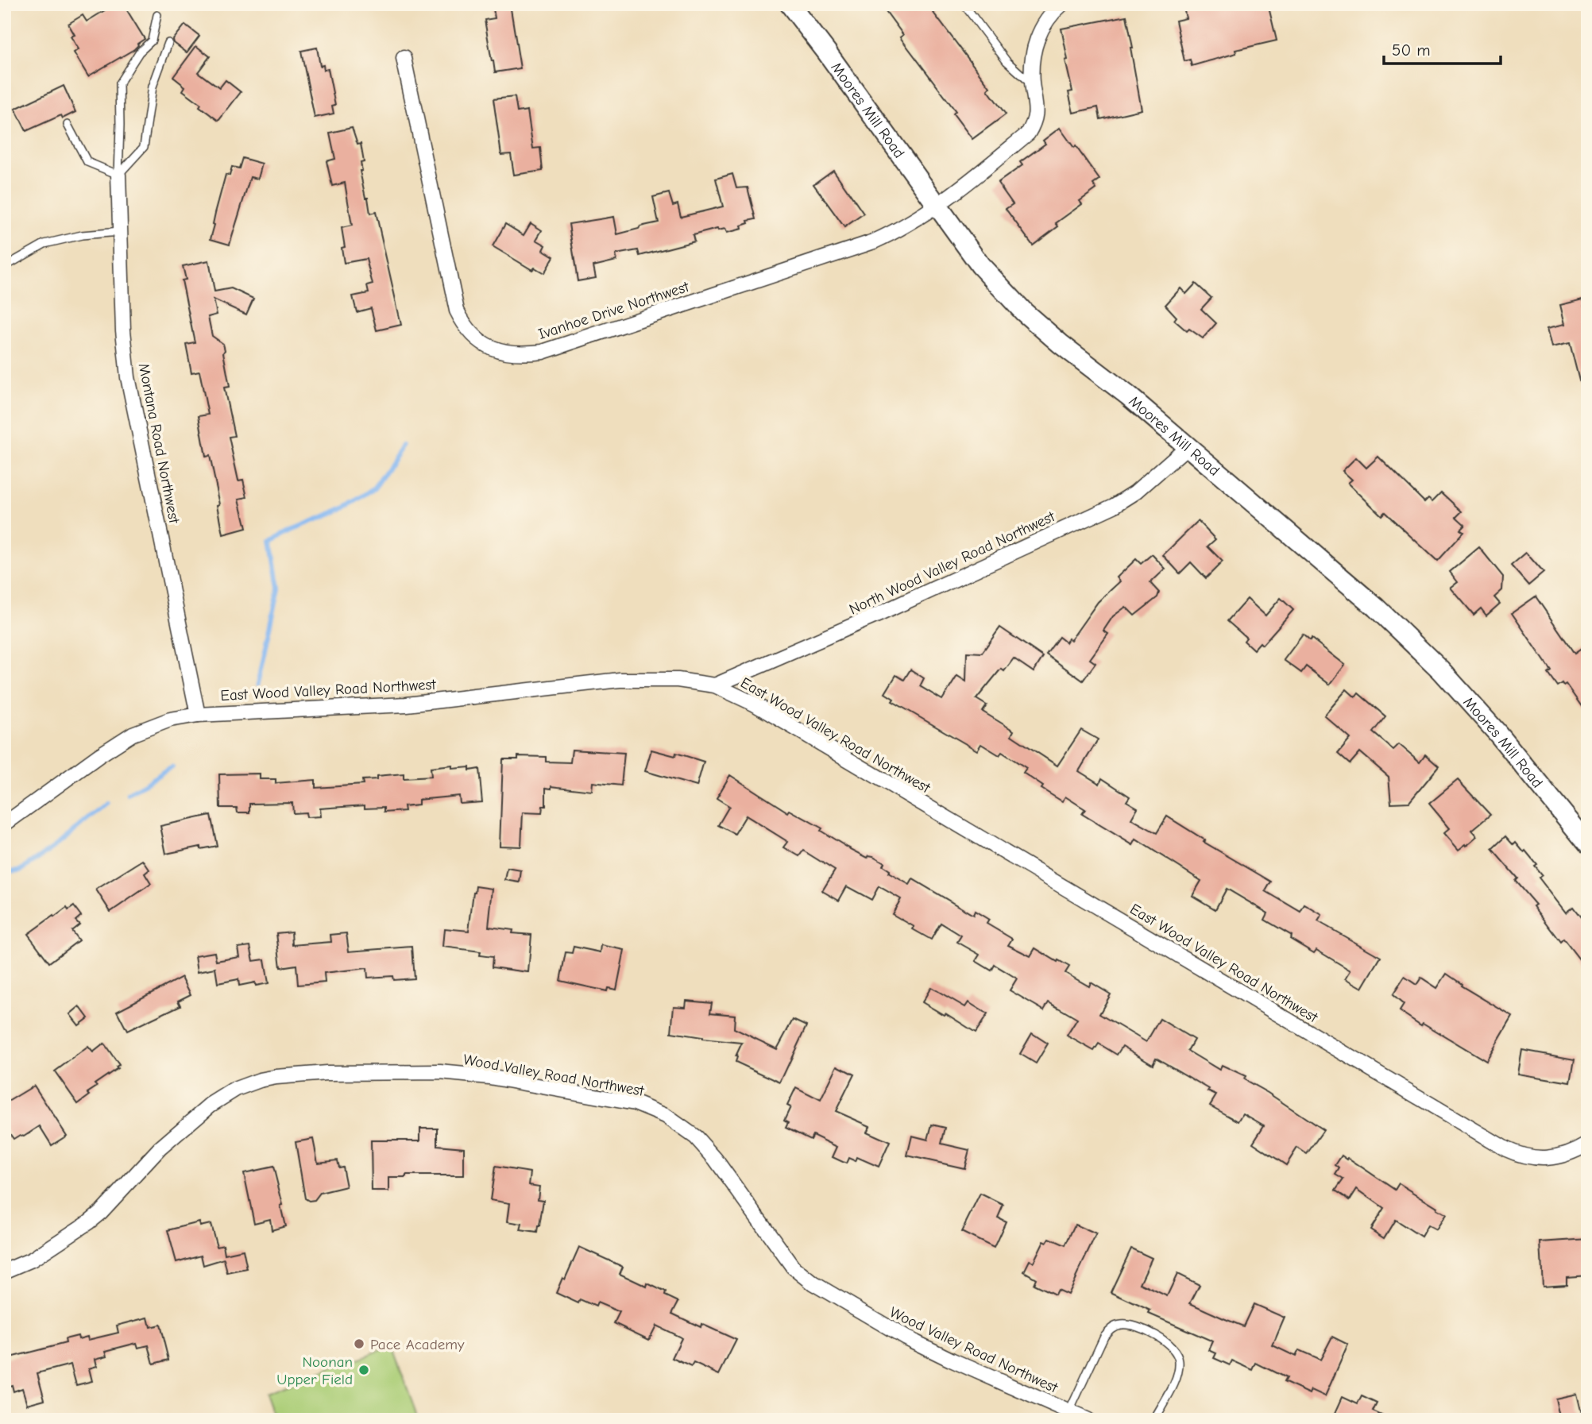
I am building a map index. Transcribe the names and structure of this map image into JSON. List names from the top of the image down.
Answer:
{
  "streets": {
    "street": [
      "Moores Mill Road",
      "Ivanhoe Drive Northwest",
      "Montana Road Northwest",
      "North Wood Valley Road Northwest",
      "East Wood Valley Road Northwest",
      "Wood Valley Road Northwest"
    ]
  },
  "crossings": [
    ["Moores Mill Road", "Ivanhoe Drive Northwest"],
    ["Moores Mill Road", "North Wood Valley Road Northwest"],
    ["Montana Road Northwest", "East Wood Valley Road Northwest"],
    ["North Wood Valley Road Northwest", "East Wood Valley Road Northwest"]
  ],
  "places": ["Pace Academy", "Noonan Upper Field"],
  "scale_bar": "50 m"
}
